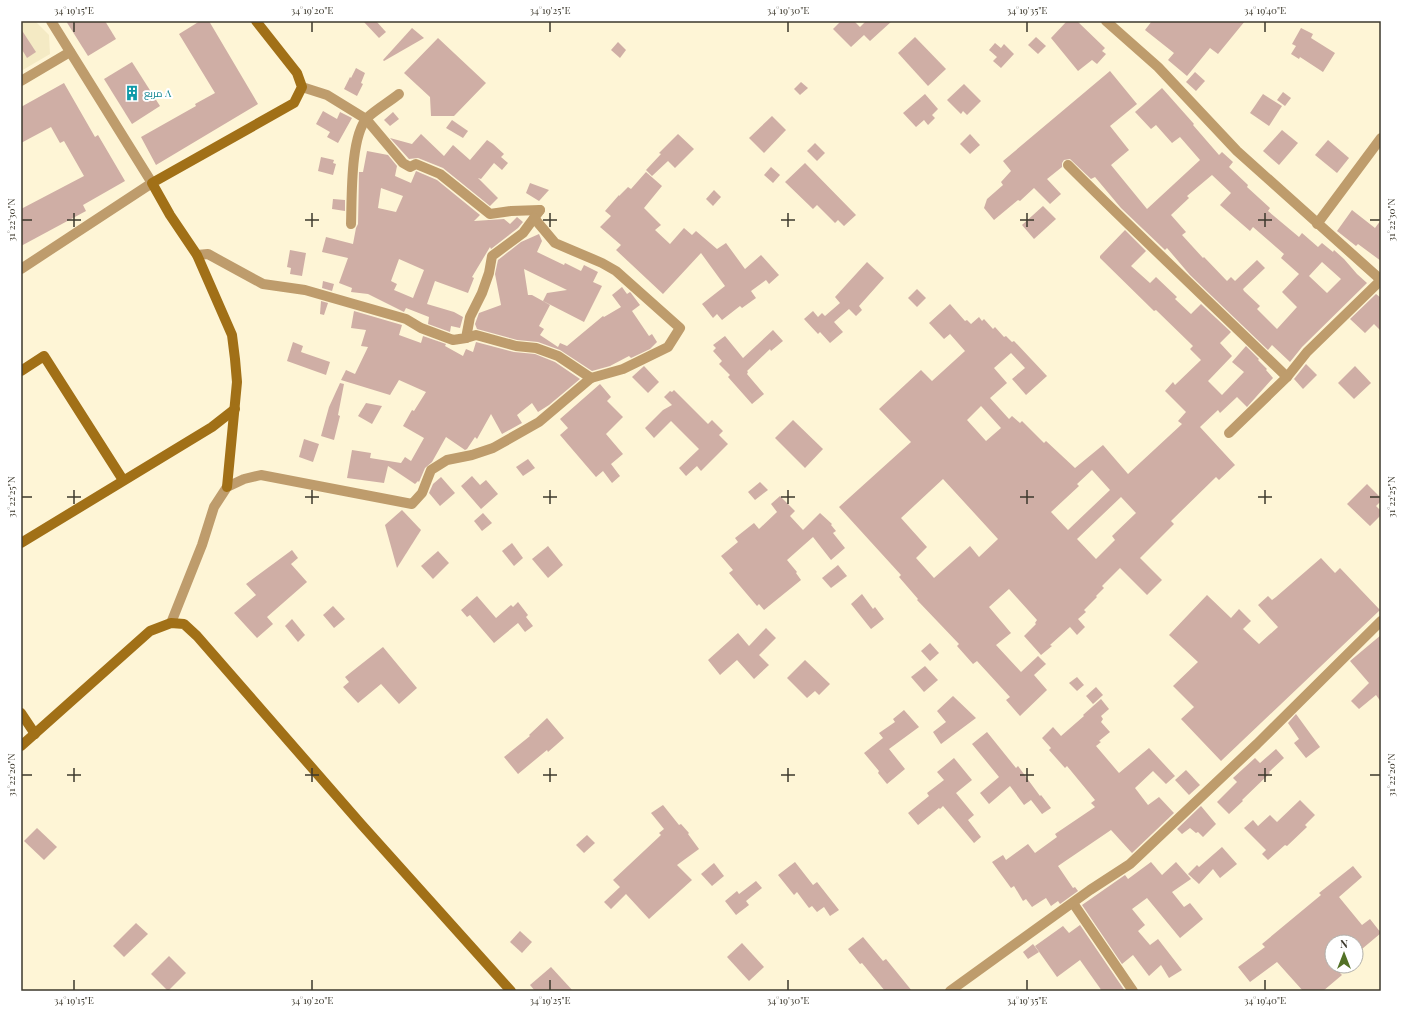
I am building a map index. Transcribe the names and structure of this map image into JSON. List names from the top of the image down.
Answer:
{
  "places": {
    "building": ["مربع A"]
  },
  "north": "top",
  "coordinates": [
    "34°19'15\"E",
    "34°19'20\"E",
    "34°19'25\"E",
    "34°19'30\"E",
    "34°19'35\"E",
    "34°19'40\"E",
    "31°22'30\"N",
    "31°22'25\"N",
    "31°22'20\"N"
  ]
}
